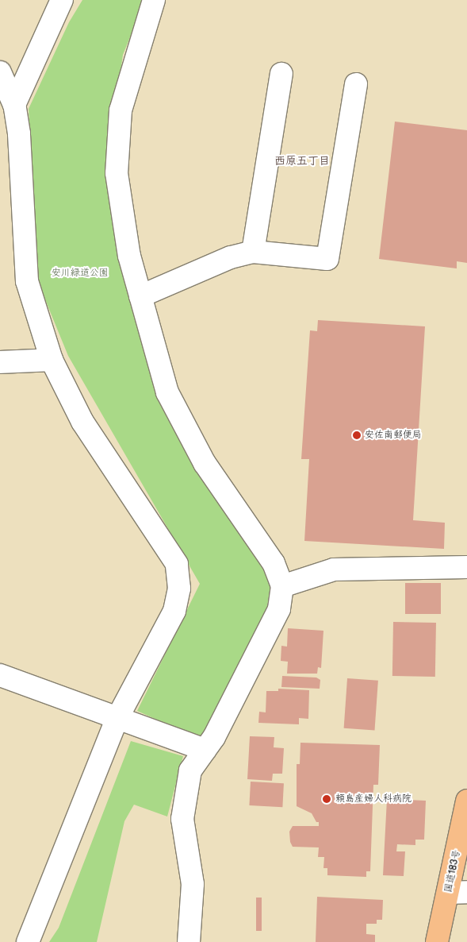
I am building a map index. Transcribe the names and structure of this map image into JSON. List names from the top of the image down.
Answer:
{
  "streets": {
    "highway": ["国道183号"]
  },
  "districts": ["西原五丁目"],
  "parks": ["安川緑道公園"],
  "places": ["安佐南郵便局", "頼島産婦人科病院"]
}
